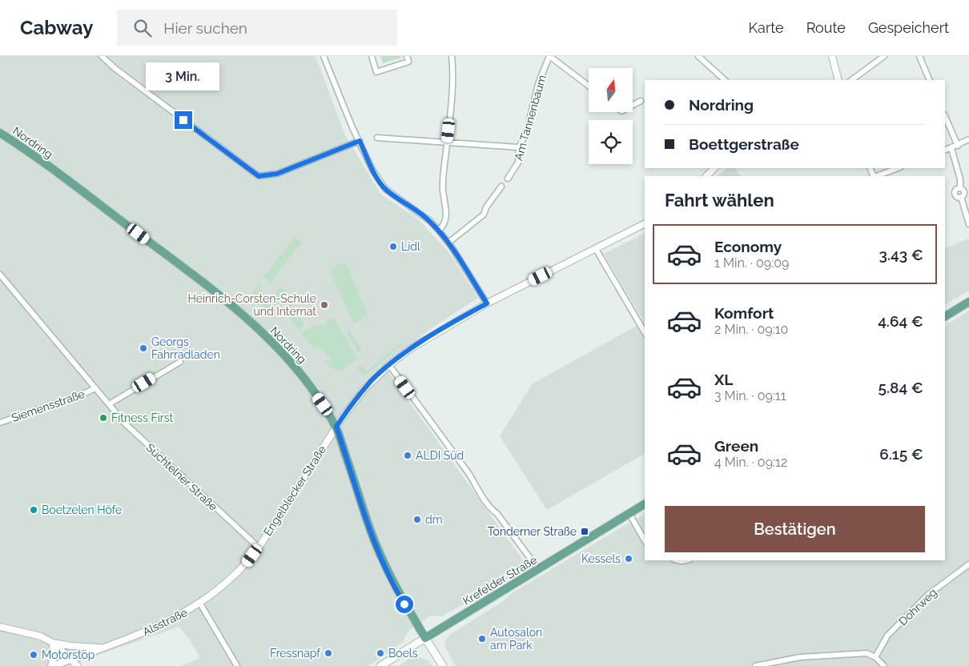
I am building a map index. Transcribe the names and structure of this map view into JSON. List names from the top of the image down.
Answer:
{
  "streets": {
    "main road": ["Nordring", "Krefelder Straße"],
    "street": [
      "Am Tannenbaum",
      "Siemensstraße",
      "Süchtelner Straße",
      "Engelblecker Straße",
      "Dohrweg",
      "Alsstraße"
    ]
  },
  "crossings": [
    ["Nordring", "Engelblecker Straße"],
    ["Nordring", "Krefelder Straße"],
    ["Siemensstraße", "Süchtelner Straße"],
    ["Süchtelner Straße", "Engelblecker Straße"],
    ["Süchtelner Straße", "Alsstraße"],
    ["Engelblecker Straße", "Alsstraße"]
  ],
  "places": {
    "other": [
      "Lidl",
      "Heinrich-Corsten-Schule und Internat",
      "Georgs Fahrradladen",
      "Fitness First",
      "ALDI Süd",
      "Boetzelen Höfe",
      "dm",
      "Kessels",
      "Autosalon am Park",
      "Fressnapf",
      "Boels",
      "Motorstop"
    ],
    "transit": ["Tonderner Straße"]
  },
  "north": "top",
  "page": {
    "header": "Cabway",
    "search": "Hier suchen",
    "nav": ["Karte", "Route", "Gespeichert"],
    "bubble": "3 Min.",
    "banner": ["Nordring", "Boettgerstraße"],
    "heading": "Fahrt wählen",
    "list": [
      {
        "name": "Economy",
        "note": "1 Min. · 09:09",
        "value": "3.43 €"
      },
      {
        "name": "Komfort",
        "note": "2 Min. · 09:10",
        "value": "4.64 €"
      },
      {
        "name": "XL",
        "note": "3 Min. · 09:11",
        "value": "5.84 €"
      },
      {
        "name": "Green",
        "note": "4 Min. · 09:12",
        "value": "6.15 €"
      }
    ],
    "buttons": "Bestätigen"
  }
}
